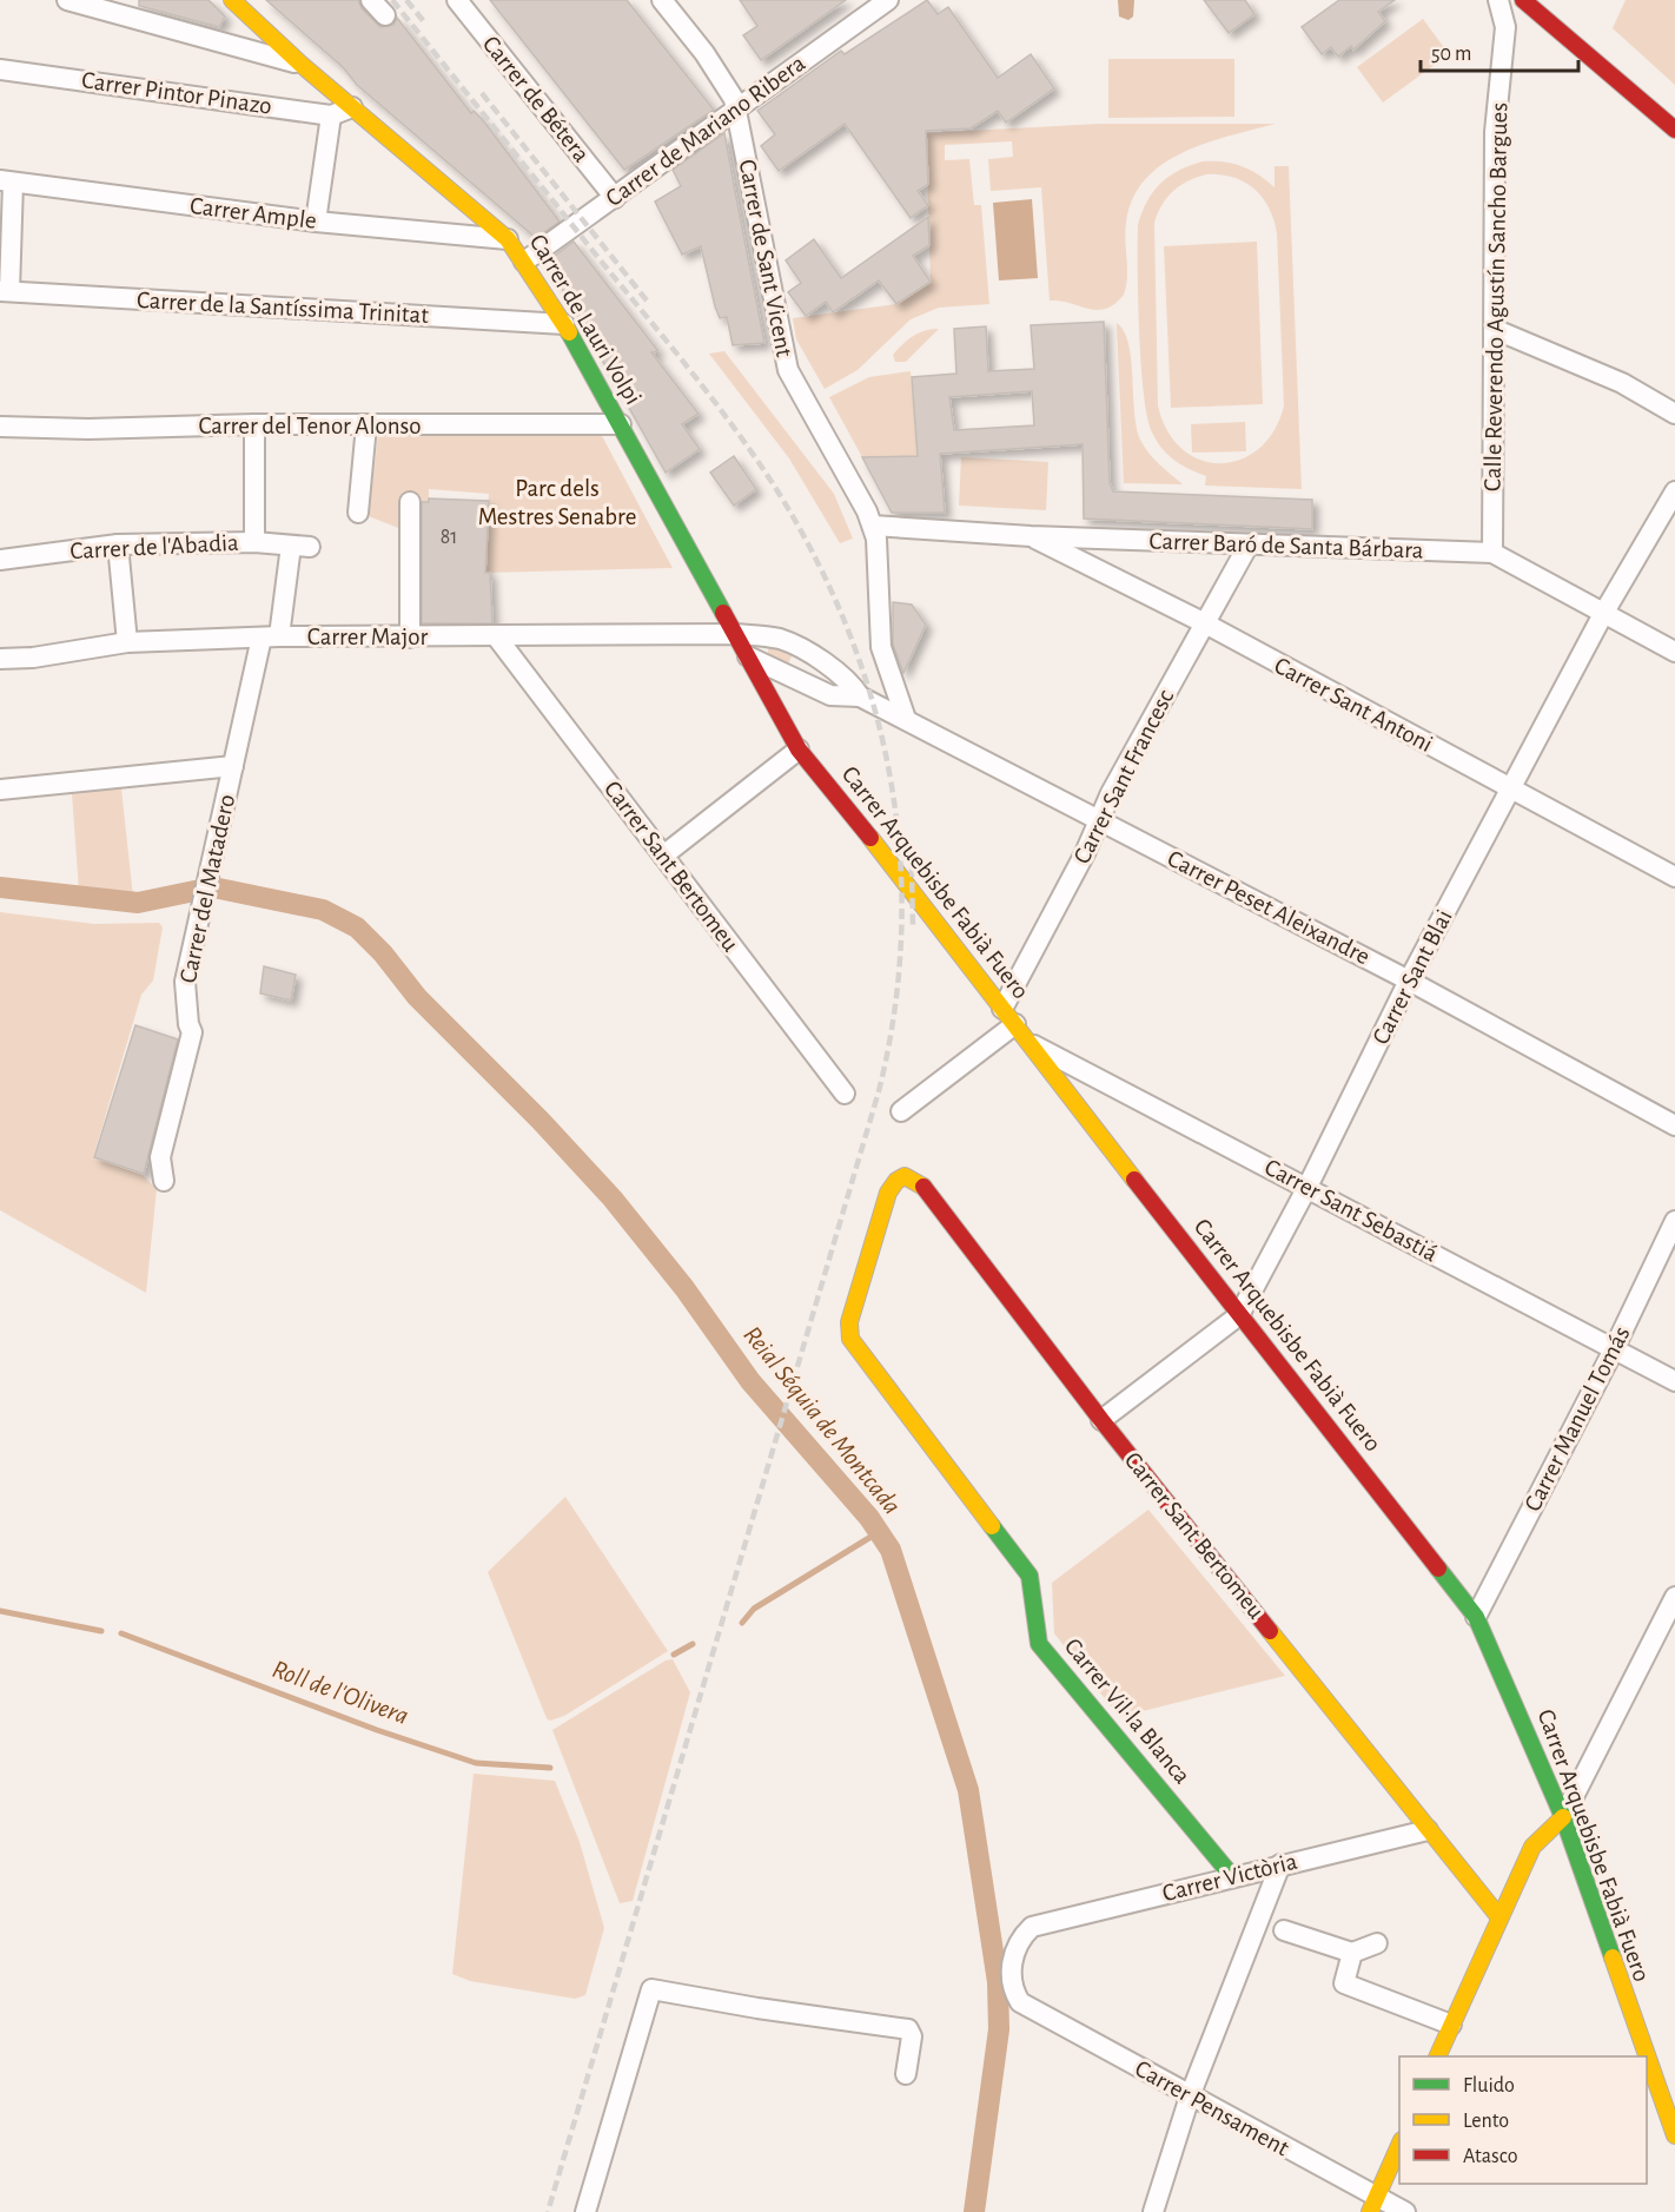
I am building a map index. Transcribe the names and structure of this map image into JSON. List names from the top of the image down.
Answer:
{
  "streets": {
    "street": [
      "Carrer Pintor Pinazo",
      "Carrer de Bétera",
      "Carrer de Mariano Ribera",
      "Carrer Ample",
      "Carrer de Sant Vicent",
      "Calle Reverendo Agustín Sancho Bargues",
      "Carrer de la Santíssima Trinitat",
      "Carrer de Lauri Volpi",
      "Carrer del Tenor Alonso",
      "Carrer Baró de Santa Bárbara",
      "Carrer de l'Abadia",
      "Carrer Major",
      "Carrer Sant Antoni",
      "Carrer Sant Francesc",
      "Carrer Sant Bertomeu",
      "Carrer Arquebisbe Fabià Fuero",
      "Carrer del Matadero",
      "Carrer Peset Aleixandre",
      "Carrer Sant Blai",
      "Carrer Sant Sebastiá",
      "Carrer Manuel Tomás",
      "Carrer Vil·la Blanca",
      "Carrer Victòria",
      "Carrer Pensament"
    ]
  },
  "crossings": [
    ["Carrer Pintor Pinazo", "Carrer de Lauri Volpi"],
    ["Carrer de Bétera", "Carrer de Mariano Ribera"],
    ["Carrer de Mariano Ribera", "Carrer de Sant Vicent"],
    ["Carrer de Mariano Ribera", "Carrer de Lauri Volpi"],
    ["Carrer Ample", "Carrer de Lauri Volpi"],
    ["Carrer de Sant Vicent", "Carrer Baró de Santa Bárbara"],
    ["Carrer de Sant Vicent", "Carrer Peset Aleixandre"],
    ["Calle Reverendo Agustín Sancho Bargues", "Carrer Baró de Santa Bárbara"],
    ["Carrer de la Santíssima Trinitat", "Carrer de Lauri Volpi"],
    ["Carrer de Lauri Volpi", "Carrer del Tenor Alonso"],
    ["Carrer de Lauri Volpi", "Carrer Major"],
    ["Carrer de Lauri Volpi", "Carrer Arquebisbe Fabià Fuero"],
    ["Carrer Baró de Santa Bárbara", "Carrer Sant Antoni"],
    ["Carrer Baró de Santa Bárbara", "Carrer Sant Francesc"],
    ["Carrer Baró de Santa Bárbara", "Carrer Sant Blai"],
    ["Carrer de l'Abadia", "Carrer del Matadero"],
    ["Carrer Major", "Carrer Sant Bertomeu"],
    ["Carrer Major", "Carrer Arquebisbe Fabià Fuero"],
    ["Carrer Major", "Carrer del Matadero"],
    ["Carrer Major", "Carrer Peset Aleixandre"],
    ["Carrer Sant Antoni", "Carrer Sant Francesc"],
    ["Carrer Sant Antoni", "Carrer Sant Blai"],
    ["Carrer Sant Francesc", "Carrer Arquebisbe Fabià Fuero"],
    ["Carrer Sant Francesc", "Carrer Peset Aleixandre"],
    ["Carrer Sant Bertomeu", "Carrer Sant Blai"],
    ["Carrer Sant Bertomeu", "Carrer Vil·la Blanca"],
    ["Carrer Sant Bertomeu", "Carrer Victòria"],
    ["Carrer Arquebisbe Fabià Fuero", "Carrer Sant Blai"],
    ["Carrer Arquebisbe Fabià Fuero", "Carrer Sant Sebastiá"],
    ["Carrer Arquebisbe Fabià Fuero", "Carrer Manuel Tomás"],
    ["Carrer Peset Aleixandre", "Carrer Sant Blai"],
    ["Carrer Sant Blai", "Carrer Sant Sebastiá"],
    ["Carrer Sant Sebastiá", "Carrer Manuel Tomás"],
    ["Carrer Vil·la Blanca", "Carrer Victòria"],
    ["Carrer Victòria", "Carrer Pensament"]
  ],
  "water": ["Reial Séquia de Montcada", "Roll de l'Olivera"],
  "parks": ["Parc dels Mestres Senabre"],
  "house_numbers": ["81"],
  "legend": ["Fluido", "Lento", "Atasco"],
  "scale_bar": "50 m"
}
